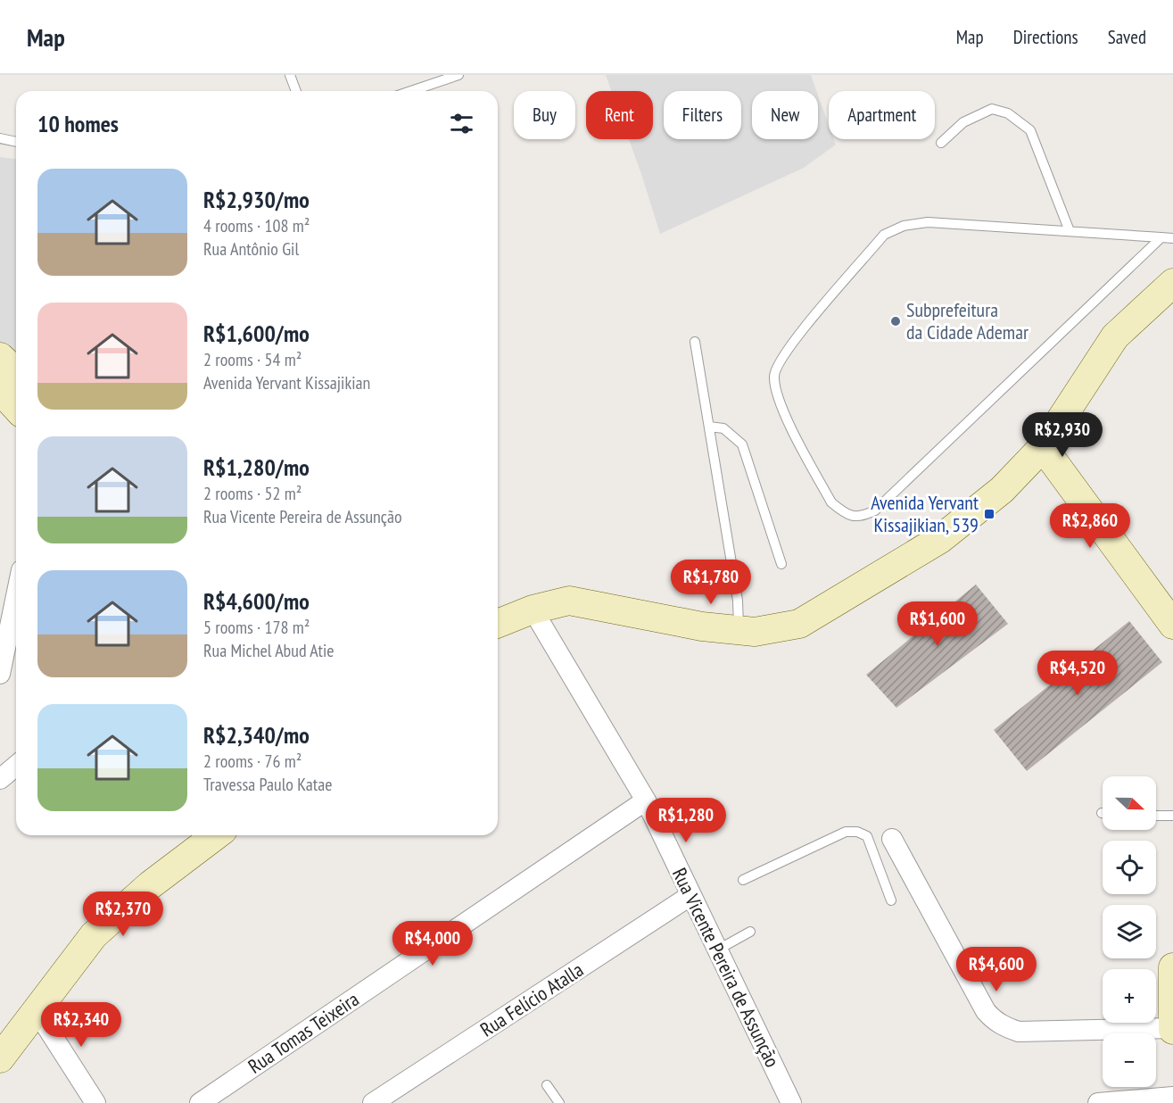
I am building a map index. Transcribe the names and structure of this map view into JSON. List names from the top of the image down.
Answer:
{
  "streets": {
    "street": ["Rua Vicente Pereira de Assunção", "Rua Felício Atalla", "Rua Tomas Teixeira"]
  },
  "crossings": [
    ["Rua Vicente Pereira de Assunção", "Rua Felício Atalla"],
    ["Rua Vicente Pereira de Assunção", "Rua Tomas Teixeira"]
  ],
  "places": {
    "other": ["Subprefeitura da Cidade Ademar"],
    "transit": ["Avenida Yervant Kissajikian, 539"]
  },
  "north": "right",
  "page": {
    "header": "Map",
    "nav": ["Map", "Directions", "Saved"],
    "chip": [
      "Buy",
      "Rent",
      "Filters",
      "New",
      "Apartment"
    ],
    "heading": "10 homes",
    "list": [
      {
        "name": "R$2,930/mo",
        "note": "4 rooms · 108 m² · Rua Antônio Gil"
      },
      {
        "name": "R$1,600/mo",
        "note": "2 rooms · 54 m² · Avenida Yervant Kissajikian"
      },
      {
        "name": "R$1,280/mo",
        "note": "2 rooms · 52 m² · Rua Vicente Pereira de Assunção"
      },
      {
        "name": "R$4,600/mo",
        "note": "5 rooms · 178 m² · Rua Michel Abud Atie"
      },
      {
        "name": "R$2,340/mo",
        "note": "2 rooms · 76 m² · Travessa Paulo Katae"
      }
    ],
    "price": [
      "R$2,930",
      "R$2,860",
      "R$1,780",
      "R$1,600",
      "R$4,520",
      "R$1,280",
      "R$2,370",
      "R$4,000",
      "R$4,600",
      "R$2,340"
    ],
    "map_buttons": ["+", "−"]
  }
}
